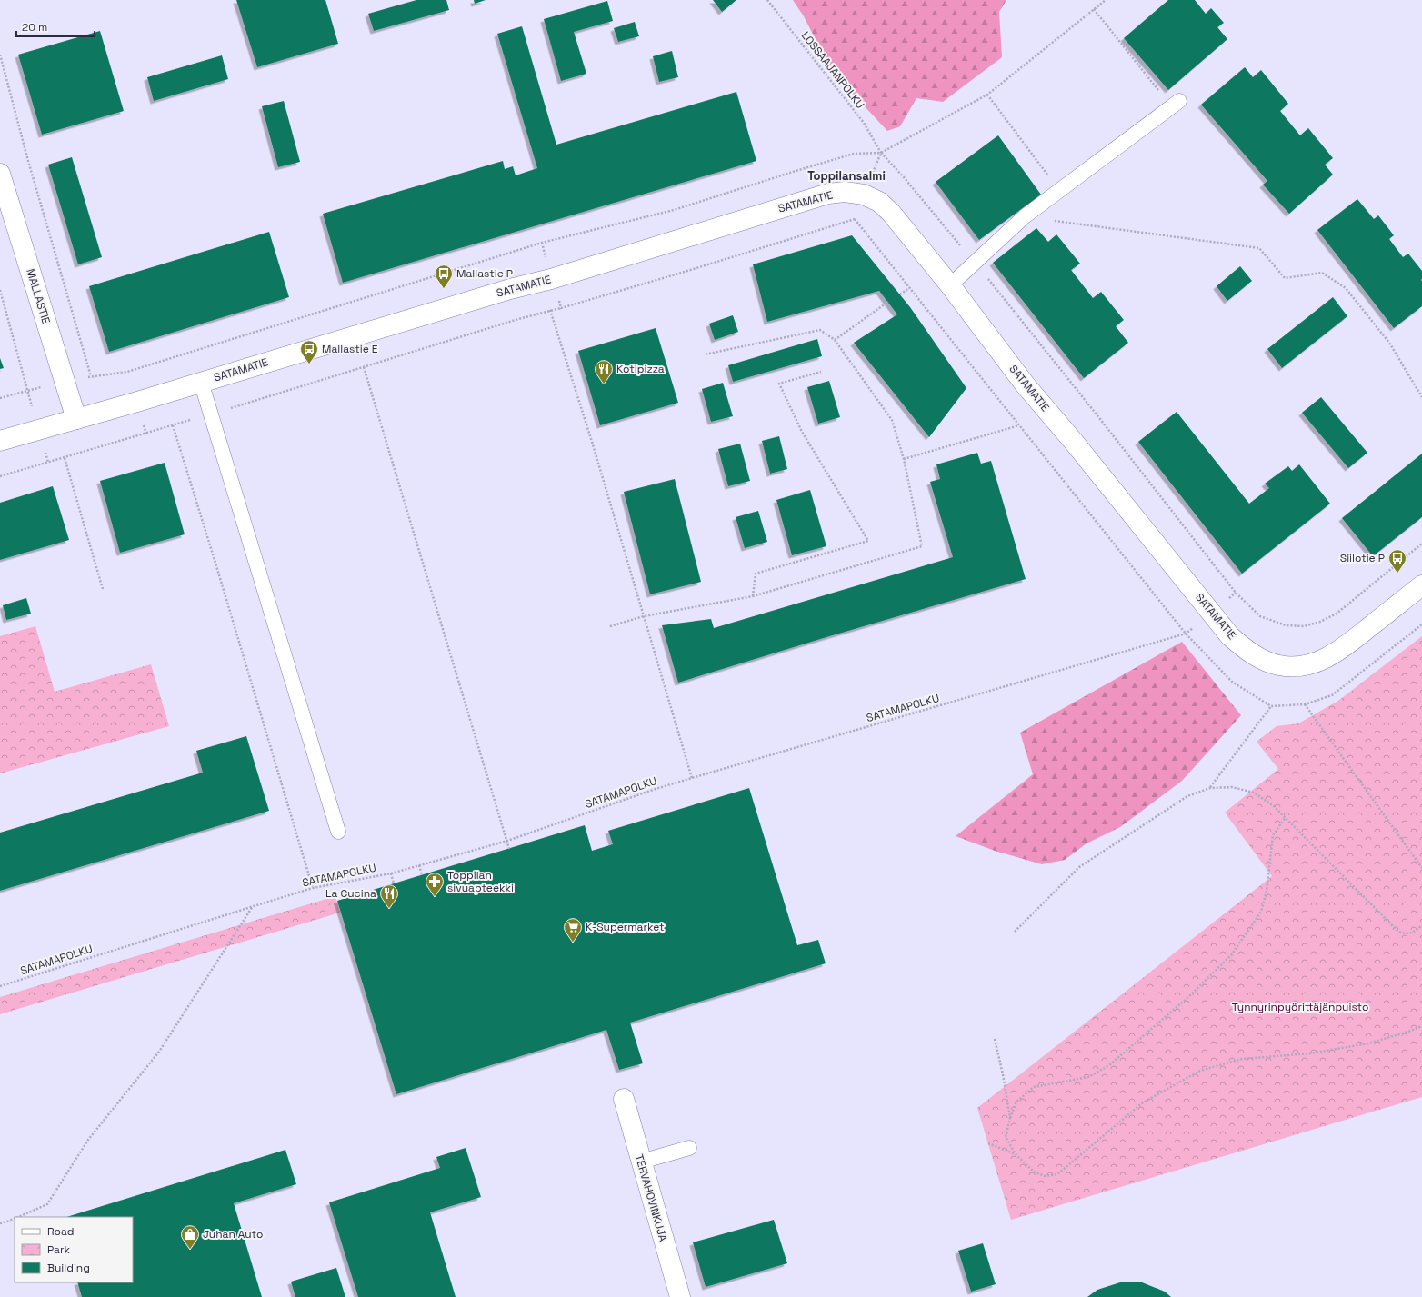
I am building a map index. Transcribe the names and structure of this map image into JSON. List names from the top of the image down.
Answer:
{
  "streets": {
    "street": ["SATAMATIE", "MALLASTIE", "TERVAHOVINKUJA"],
    "path": ["LOSSAAJANPOLKU", "SATAMAPOLKU"]
  },
  "crossings": [
    ["LOSSAAJANPOLKU", "SATAMAPOLKU"],
    ["SATAMATIE", "MALLASTIE"],
    ["SATAMATIE", "SATAMAPOLKU"]
  ],
  "districts": ["Toppilansalmi"],
  "parks": ["Tynnyrinpyörittäjänpuisto"],
  "places": {
    "bus stop": ["Mallastie P", "Mallastie E", "Siilotie P"],
    "restaurant": ["Kotipizza", "La Cucina"],
    "pharmacy": ["Toppilan sivuapteekki"],
    "supermarket": ["K-Supermarket"],
    "shop": ["Juhan Auto"]
  },
  "legend": ["Road", "Park", "Building"],
  "scale_bar": "20 m"
}
